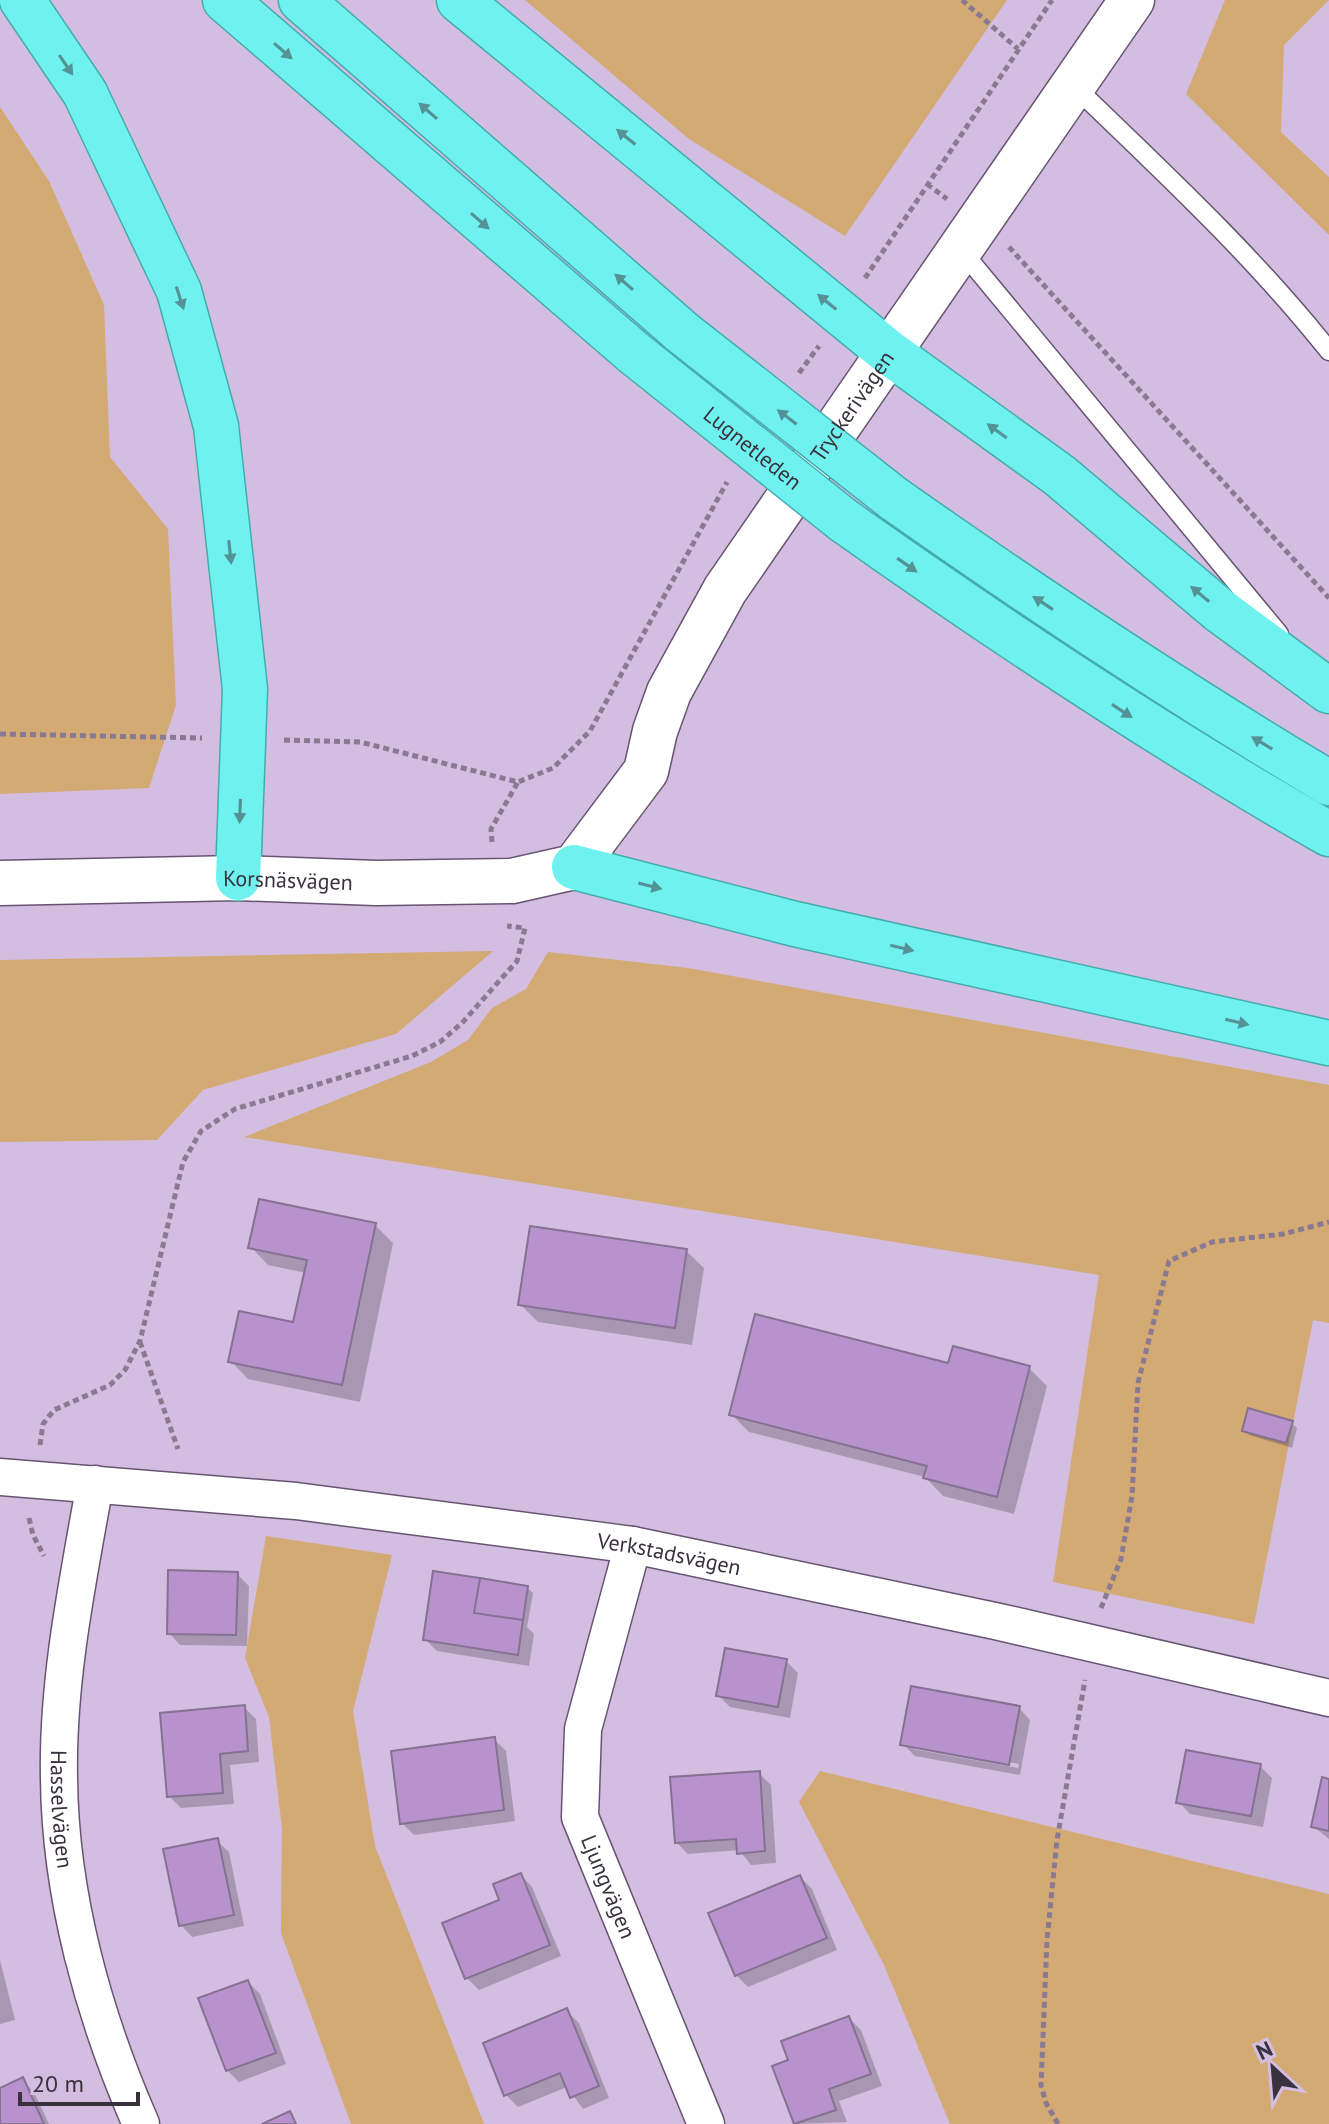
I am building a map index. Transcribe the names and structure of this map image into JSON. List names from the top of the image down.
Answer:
{
  "streets": {
    "highway": ["Lugnetleden"],
    "street": [
      "Tryckerivägen",
      "Korsnäsvägen",
      "Verkstadsvägen",
      "Hasselvägen",
      "Ljungvägen"
    ]
  },
  "crossings": [
    ["Tryckerivägen", "Korsnäsvägen"],
    ["Verkstadsvägen", "Hasselvägen"],
    ["Verkstadsvägen", "Ljungvägen"]
  ],
  "scale_bar": "20 m",
  "north": "top left"
}
